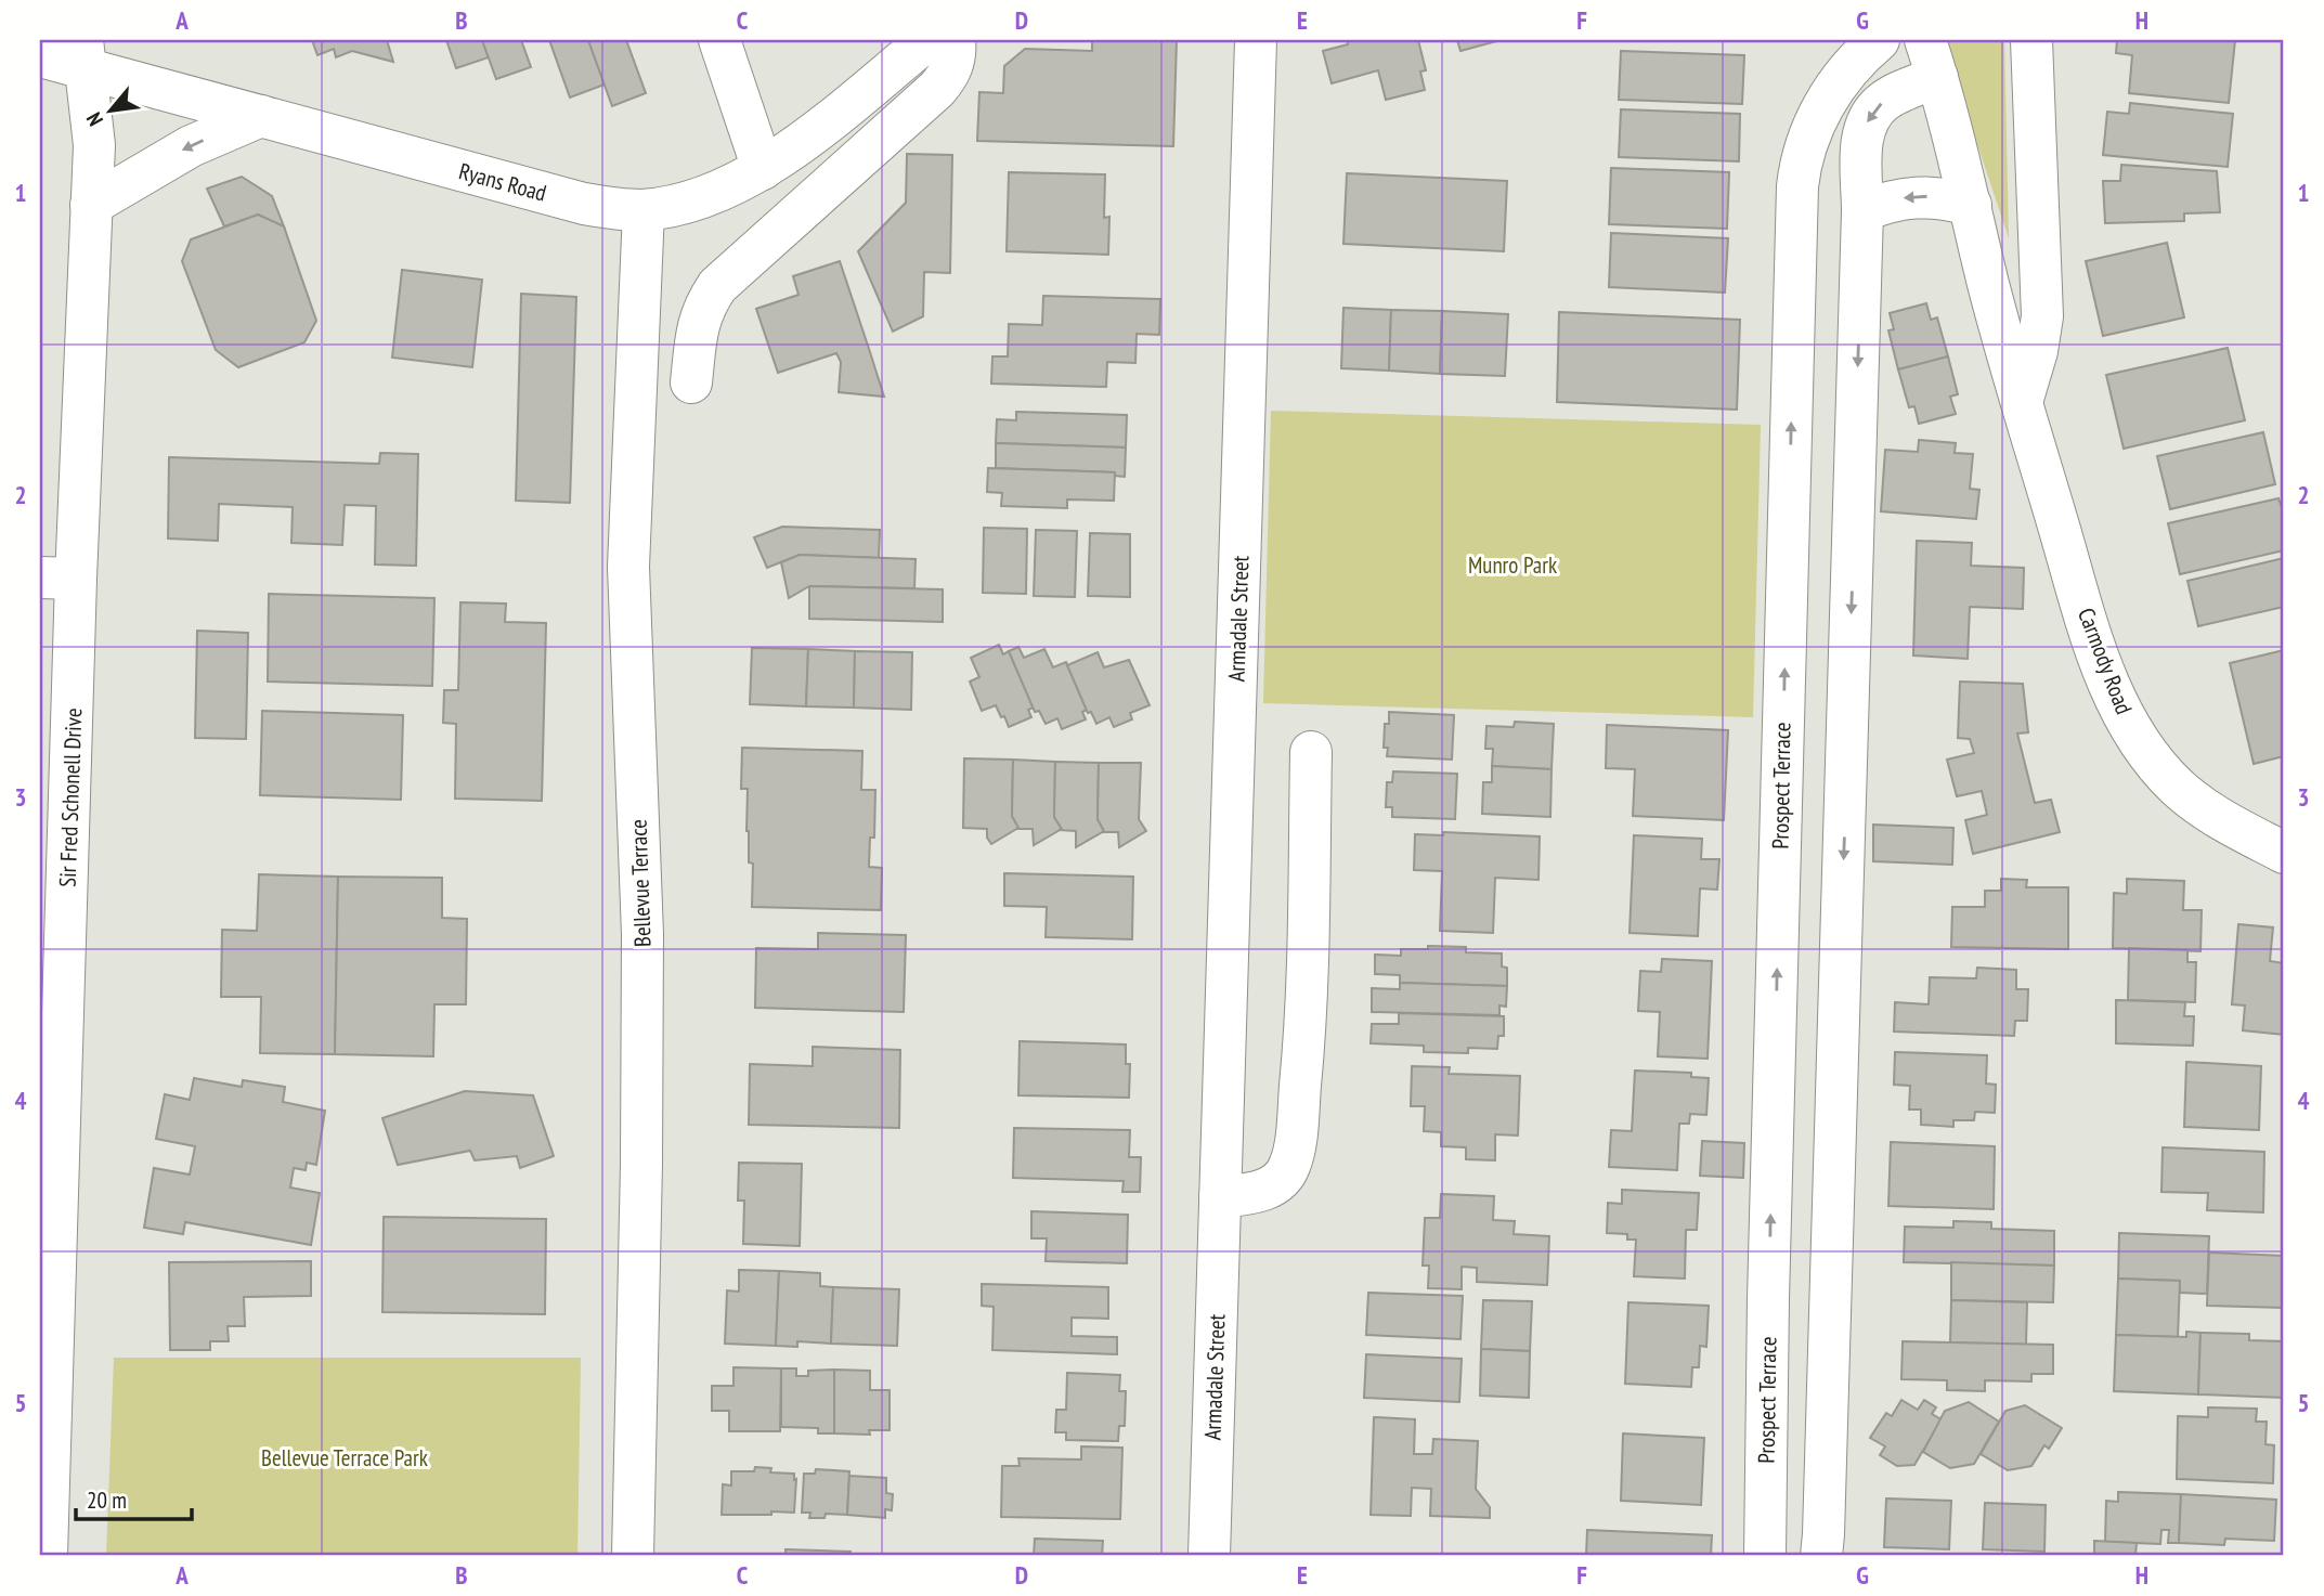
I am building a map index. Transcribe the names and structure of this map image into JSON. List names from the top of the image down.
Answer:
{
  "streets": {
    "street": [
      "Ryans Road",
      "Armadale Street",
      "Carmody Road",
      "Prospect Terrace",
      "Sir Fred Schonell Drive",
      "Bellevue Terrace"
    ]
  },
  "crossings": [
    ["Ryans Road", "Sir Fred Schonell Drive"],
    ["Ryans Road", "Bellevue Terrace"]
  ],
  "parks": ["Munro Park", "Bellevue Terrace Park"],
  "scale_bar": "20 m",
  "north": "bottom left",
  "grid": {
    "columns": [
      "A",
      "B",
      "C",
      "D",
      "E",
      "F",
      "G",
      "H"
    ],
    "rows": [
      "1",
      "2",
      "3",
      "4",
      "5"
    ]
  }
}
